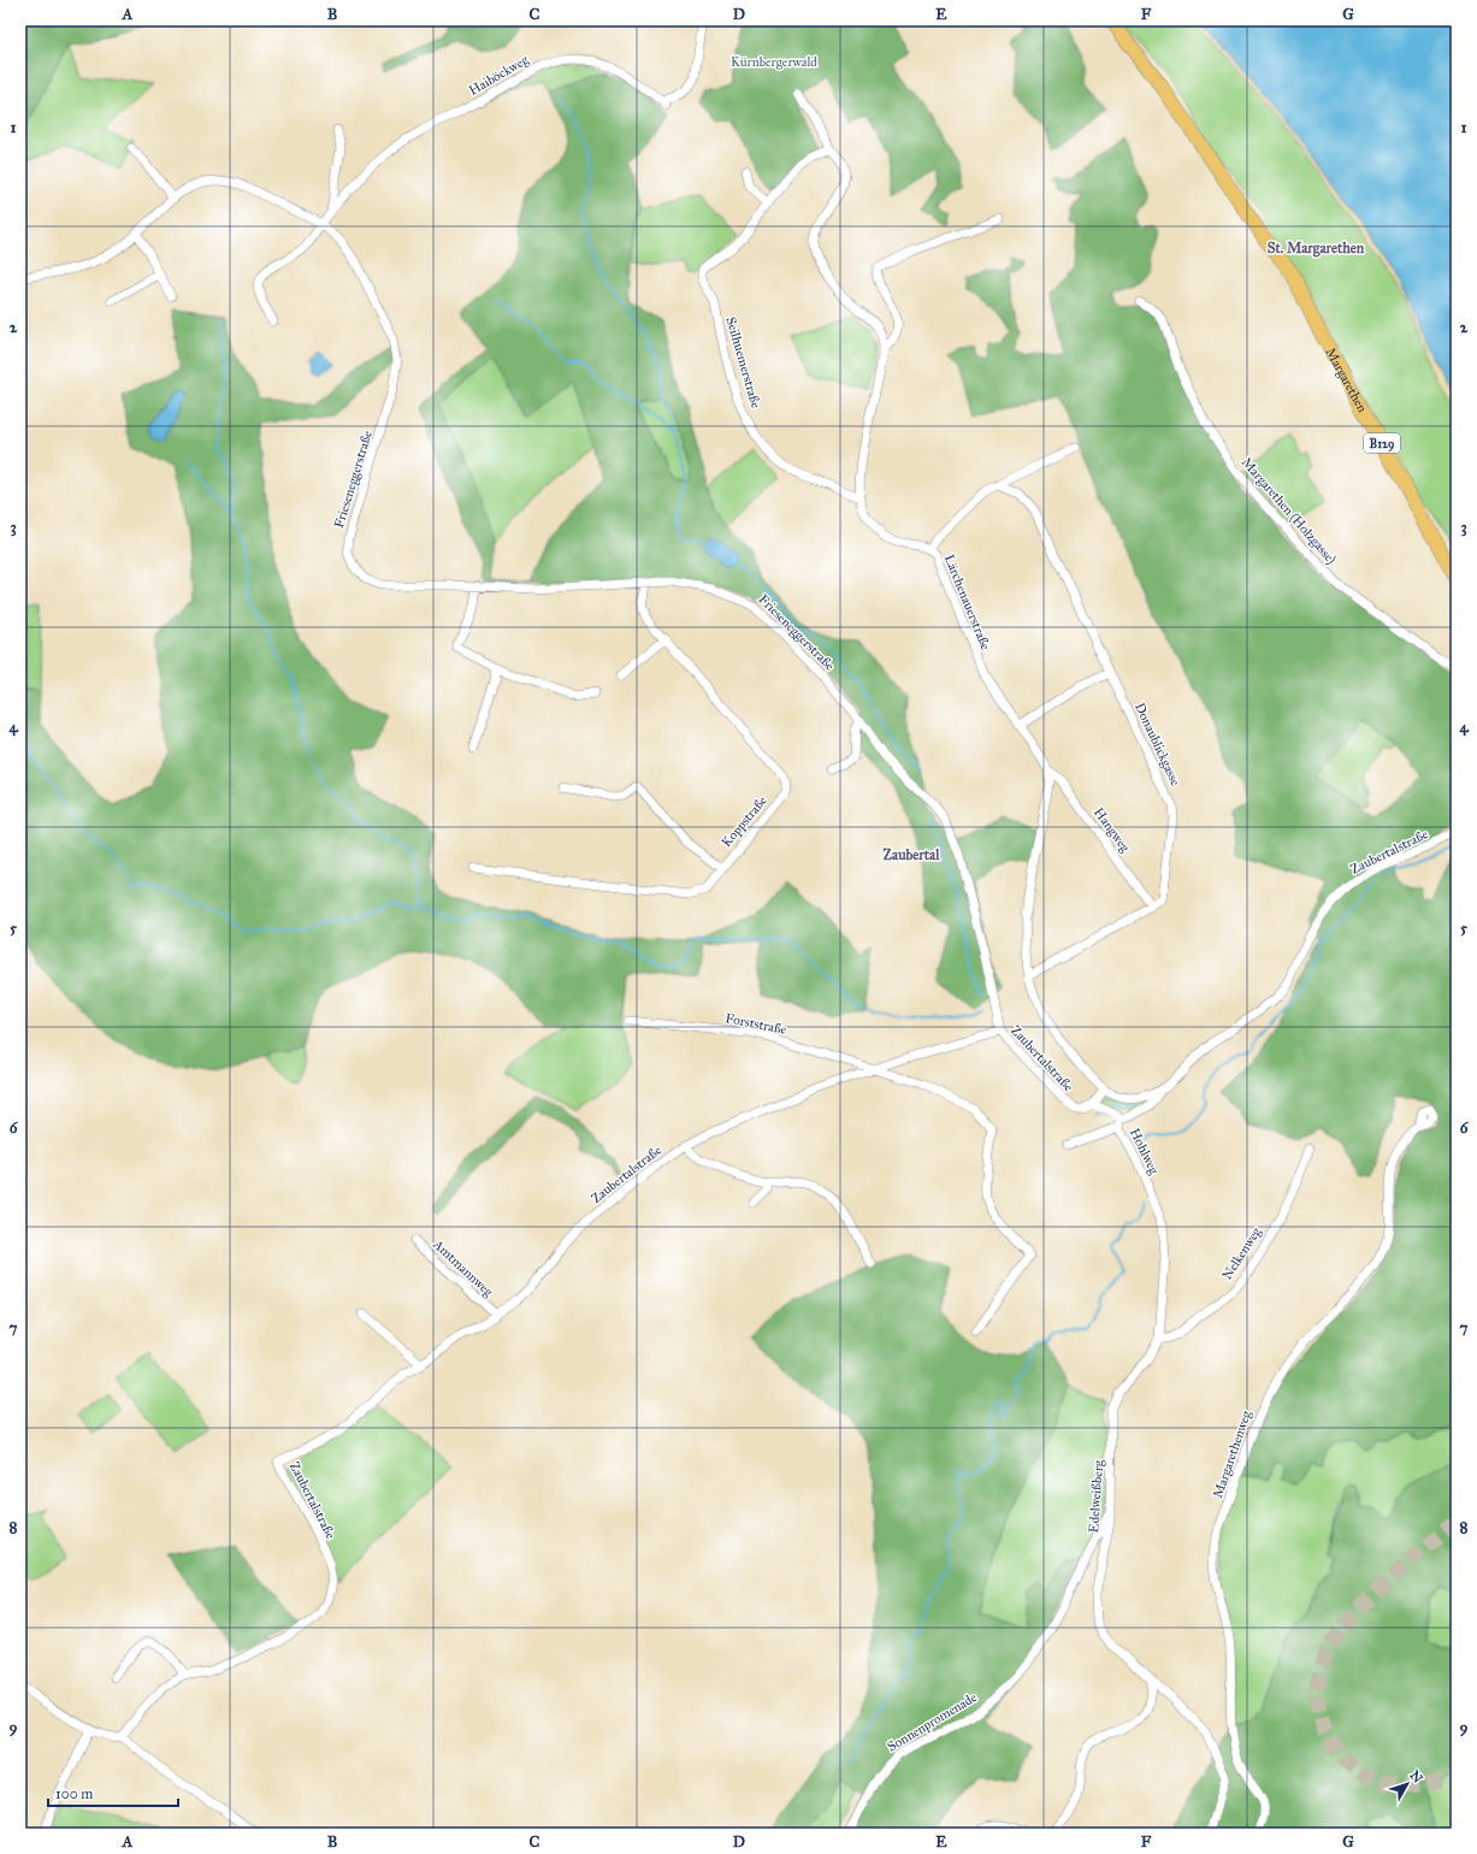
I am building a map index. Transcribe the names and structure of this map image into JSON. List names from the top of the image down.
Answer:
{
  "streets": {
    "main road": ["Margarethen", "B129"],
    "street": [
      "Haiböckweg",
      "Seilhuemerstraße",
      "Frieseneggerstraße",
      "Margarethen (Holzgasse)",
      "Lärchenauerstraße",
      "Donaublickgasse",
      "Koppstraße",
      "Hangweg",
      "Zaubertalstraße",
      "Forststraße",
      "Hohlweg",
      "Nelkenweg",
      "Amtmannweg",
      "Margarethenweg",
      "Edelweißberg",
      "Sonnenpromenade"
    ]
  },
  "crossings": [
    ["Haiböckweg", "Frieseneggerstraße"],
    ["Seilhuemerstraße", "Lärchenauerstraße"],
    ["Frieseneggerstraße", "Koppstraße"],
    ["Frieseneggerstraße", "Zaubertalstraße"],
    ["Lärchenauerstraße", "Hangweg"],
    ["Donaublickgasse", "Hangweg"],
    ["Zaubertalstraße", "Forststraße"],
    ["Zaubertalstraße", "Hohlweg"],
    ["Zaubertalstraße", "Amtmannweg"],
    ["Hohlweg", "Edelweißberg"],
    ["Nelkenweg", "Edelweißberg"],
    ["Edelweißberg", "Sonnenpromenade"]
  ],
  "districts": ["St. Margarethen", "Zaubertal"],
  "parks": ["Kürnbergerwald"],
  "scale_bar": "100 m",
  "north": "top right",
  "grid": {
    "columns": [
      "A",
      "B",
      "C",
      "D",
      "E",
      "F",
      "G"
    ],
    "rows": [
      "1",
      "2",
      "3",
      "4",
      "5",
      "6",
      "7",
      "8",
      "9"
    ]
  }
}
